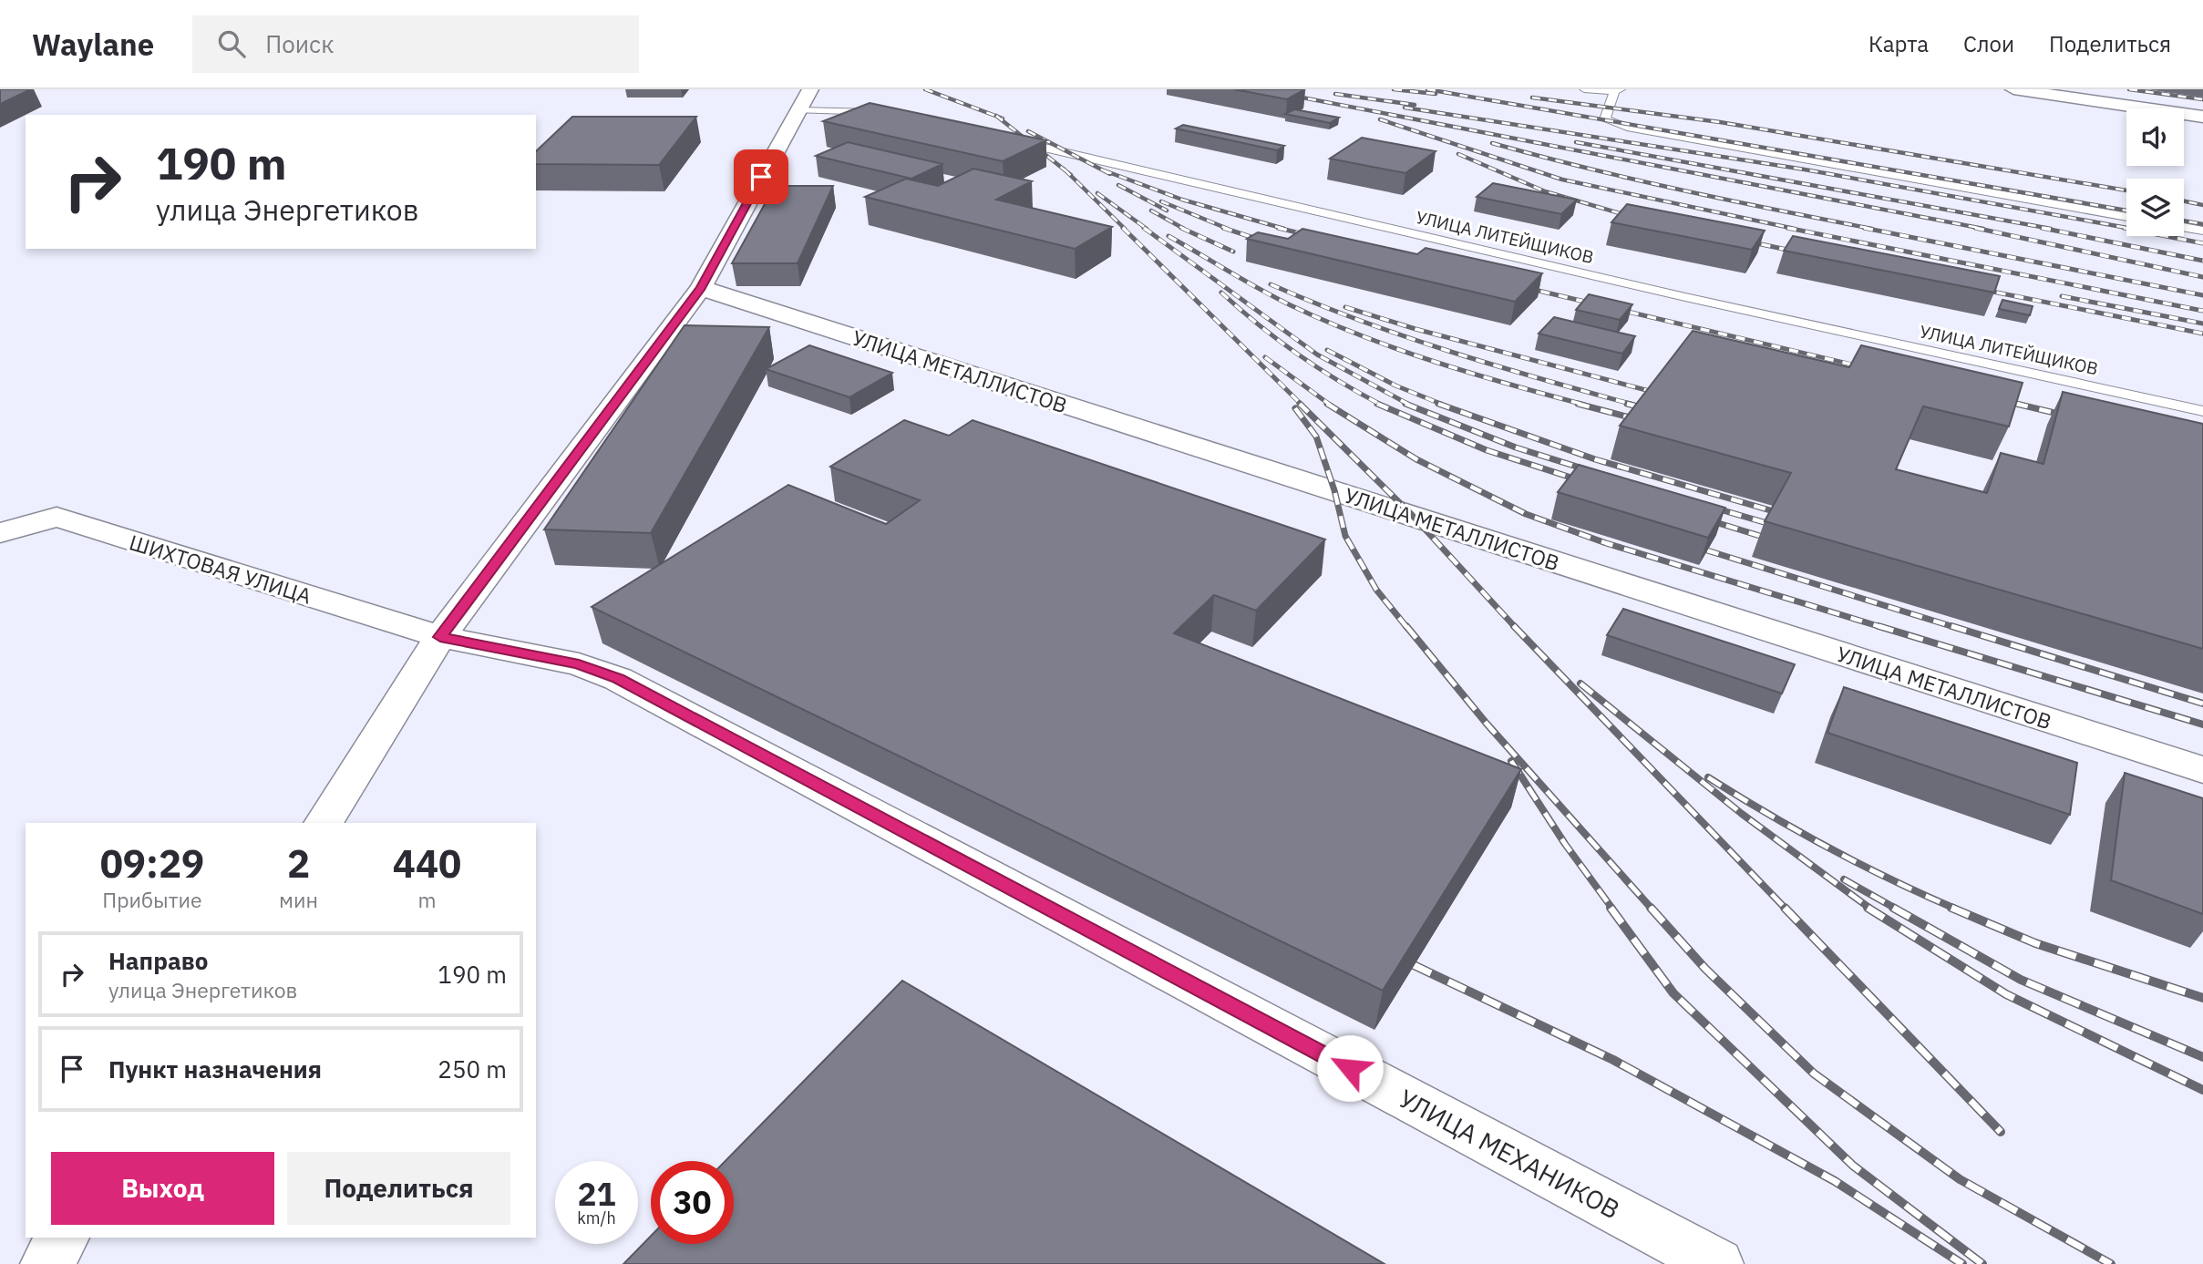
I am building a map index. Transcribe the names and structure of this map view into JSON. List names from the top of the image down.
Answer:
{
  "streets": {
    "street": ["УЛИЦА МЕТАЛЛИСТОВ", "ШИХТОВАЯ УЛИЦА", "УЛИЦА МЕХАНИКОВ"],
    "lane": ["УЛИЦА ЛИТЕЙЩИКОВ"]
  },
  "crossings": [
    ["ШИХТОВАЯ УЛИЦА", "УЛИЦА МЕХАНИКОВ"]
  ],
  "page": {
    "header": "Waylane",
    "search": "Поиск",
    "nav": ["Карта", "Слои", "Поделиться"],
    "turn": ["190 m", "улица Энергетиков"],
    "eta": [
      "09:29",
      "Прибытие",
      "2",
      "мин",
      "440",
      "m"
    ],
    "list": [
      {
        "name": "Направо",
        "note": "улица Энергетиков",
        "value": "190 m"
      },
      {
        "name": "Пункт назначения",
        "value": "250 m"
      }
    ],
    "buttons": ["Выход", "Поделиться"],
    "speed": "21 km/h",
    "limit": "30"
  }
}
